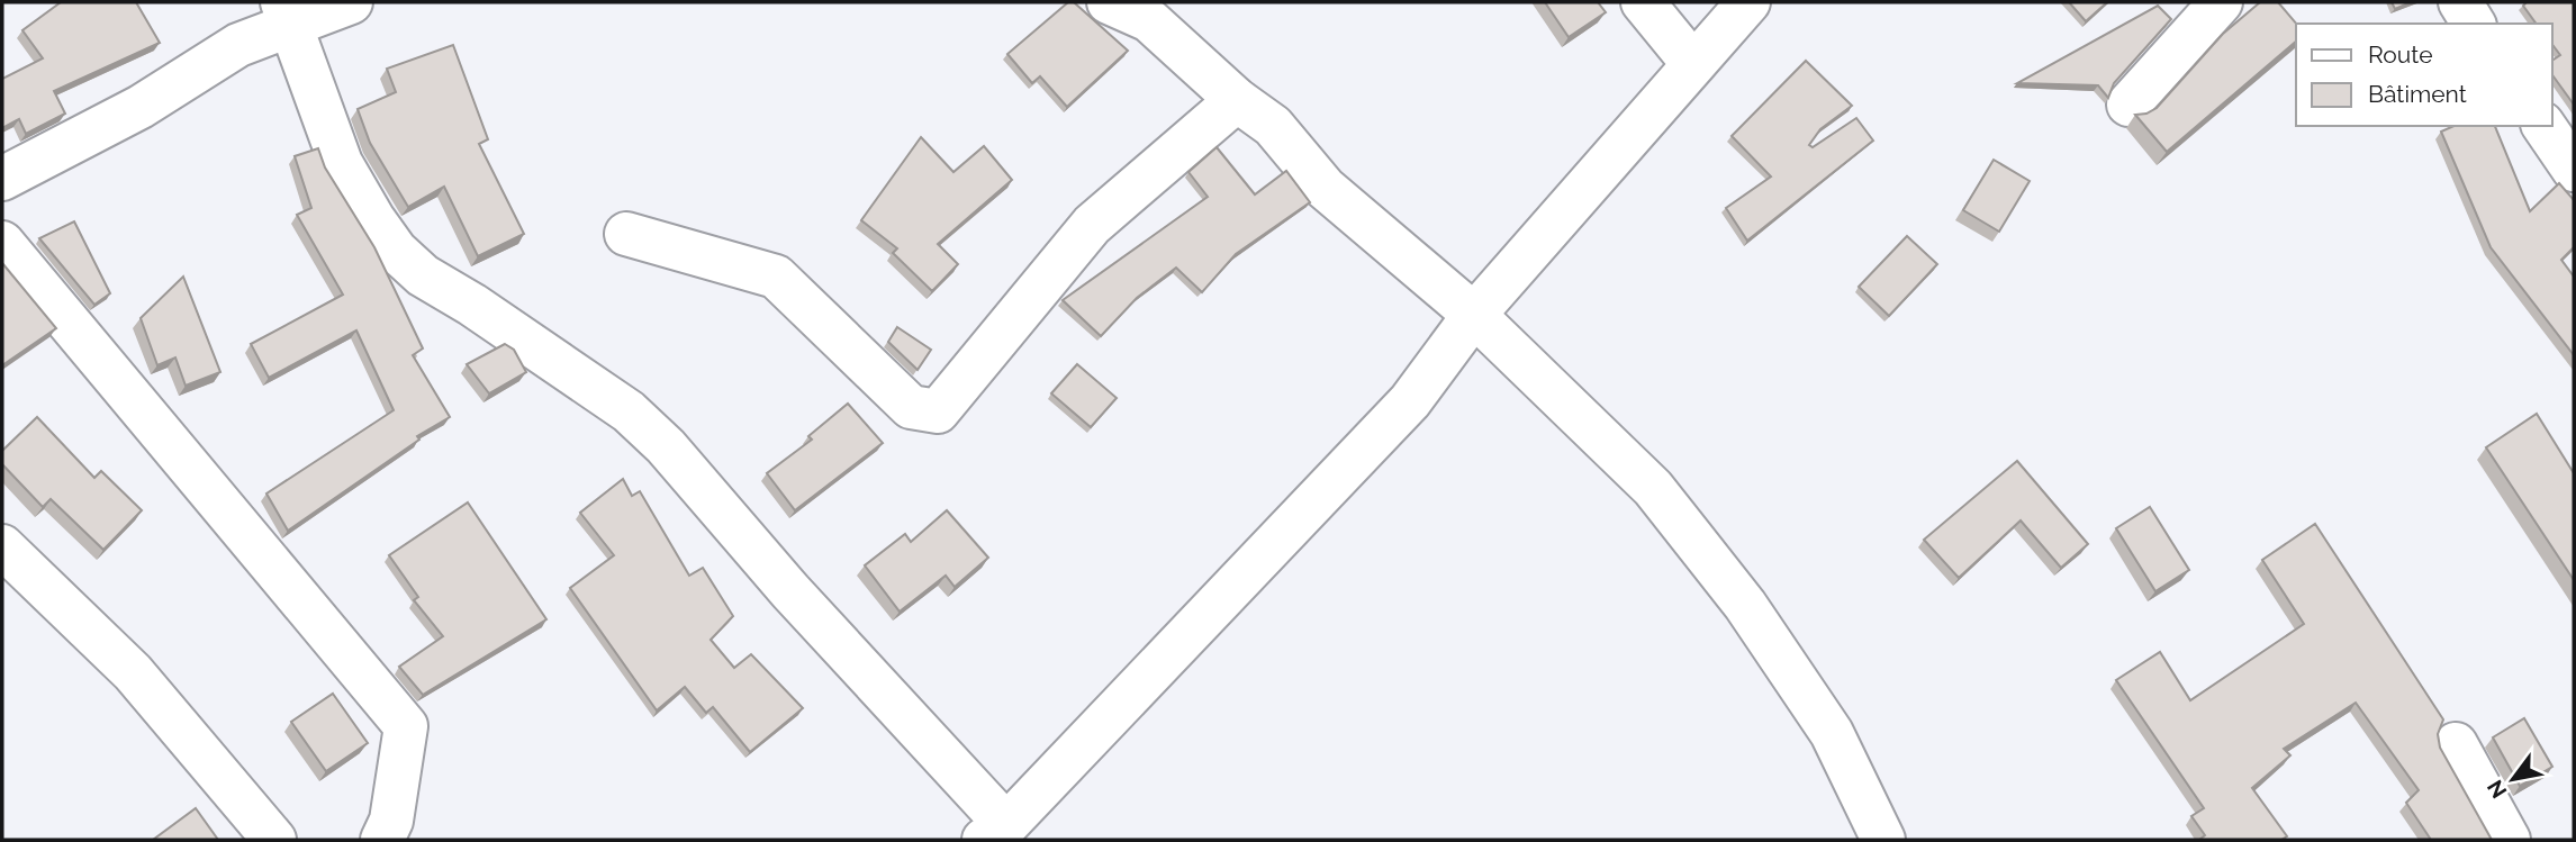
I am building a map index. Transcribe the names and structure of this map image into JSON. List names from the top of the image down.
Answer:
{
  "legend": ["Route", "Bâtiment"],
  "north": "bottom left"
}
